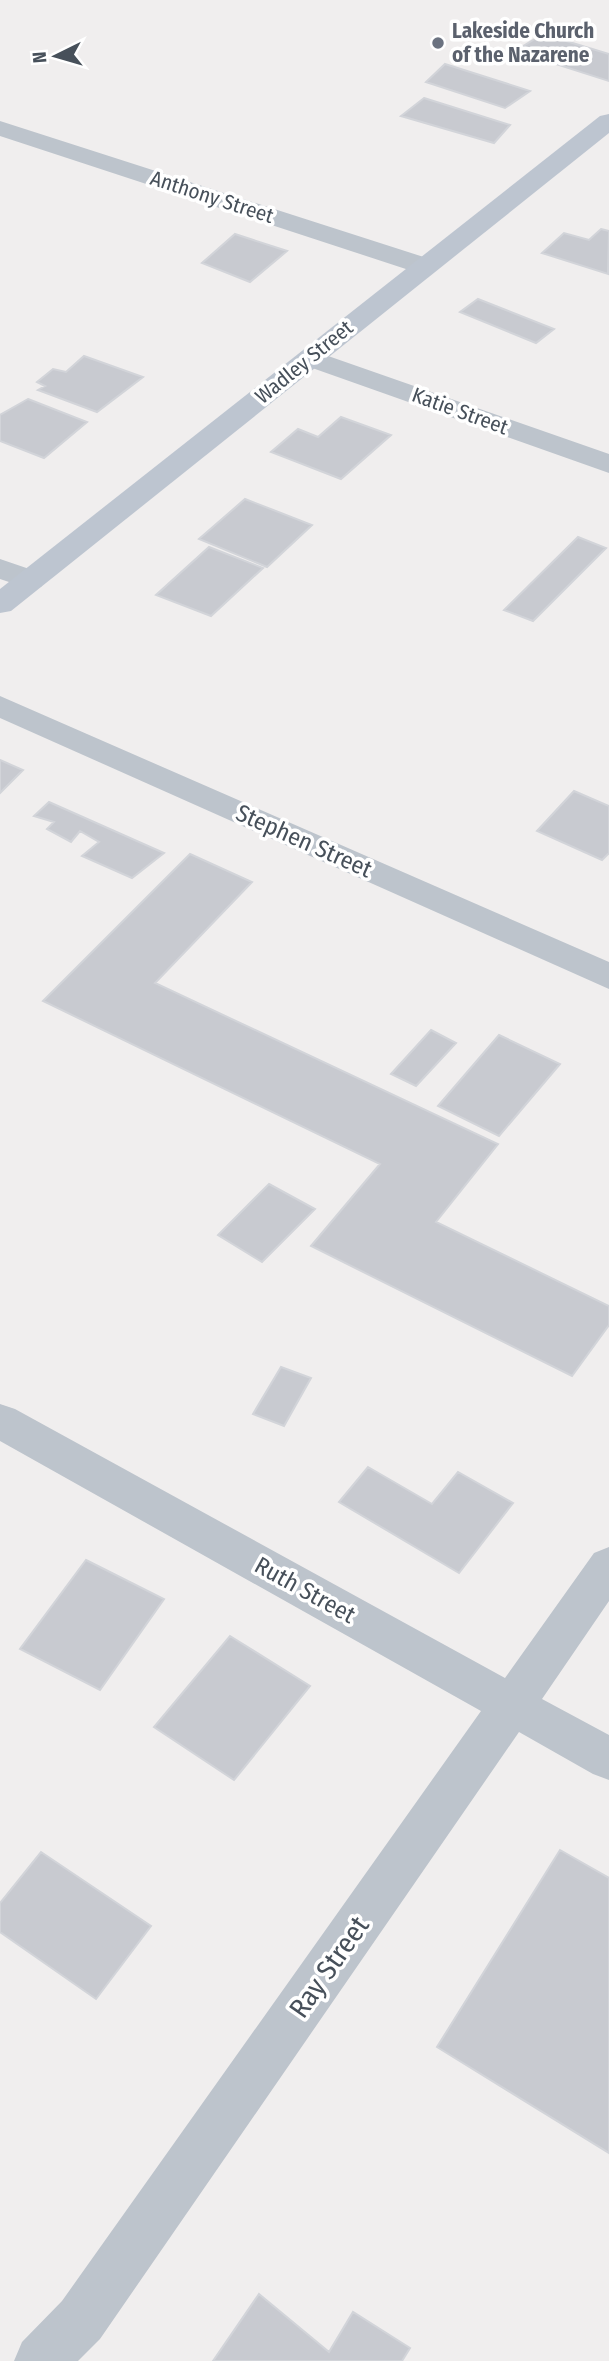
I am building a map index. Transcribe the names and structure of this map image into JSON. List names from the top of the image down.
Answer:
{
  "streets": {
    "street": [
      "Anthony Street",
      "Wadley Street",
      "Katie Street",
      "Stephen Street",
      "Ruth Street",
      "Ray Street"
    ]
  },
  "crossings": [
    ["Anthony Street", "Wadley Street"],
    ["Wadley Street", "Katie Street"],
    ["Ruth Street", "Ray Street"]
  ],
  "places": ["Lakeside Church of the Nazarene"],
  "north": "left"
}
